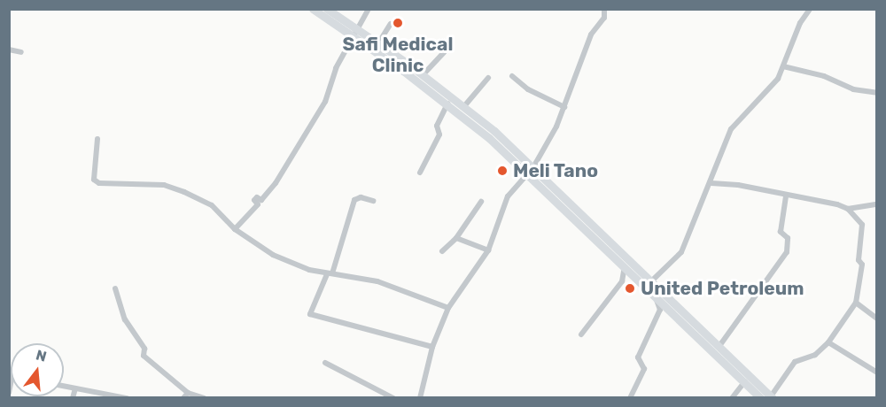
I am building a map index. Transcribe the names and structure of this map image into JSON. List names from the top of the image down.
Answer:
{
  "places": ["Safi Medical Clinic", "Meli Tano", "United Petroleum"],
  "north": "top"
}
